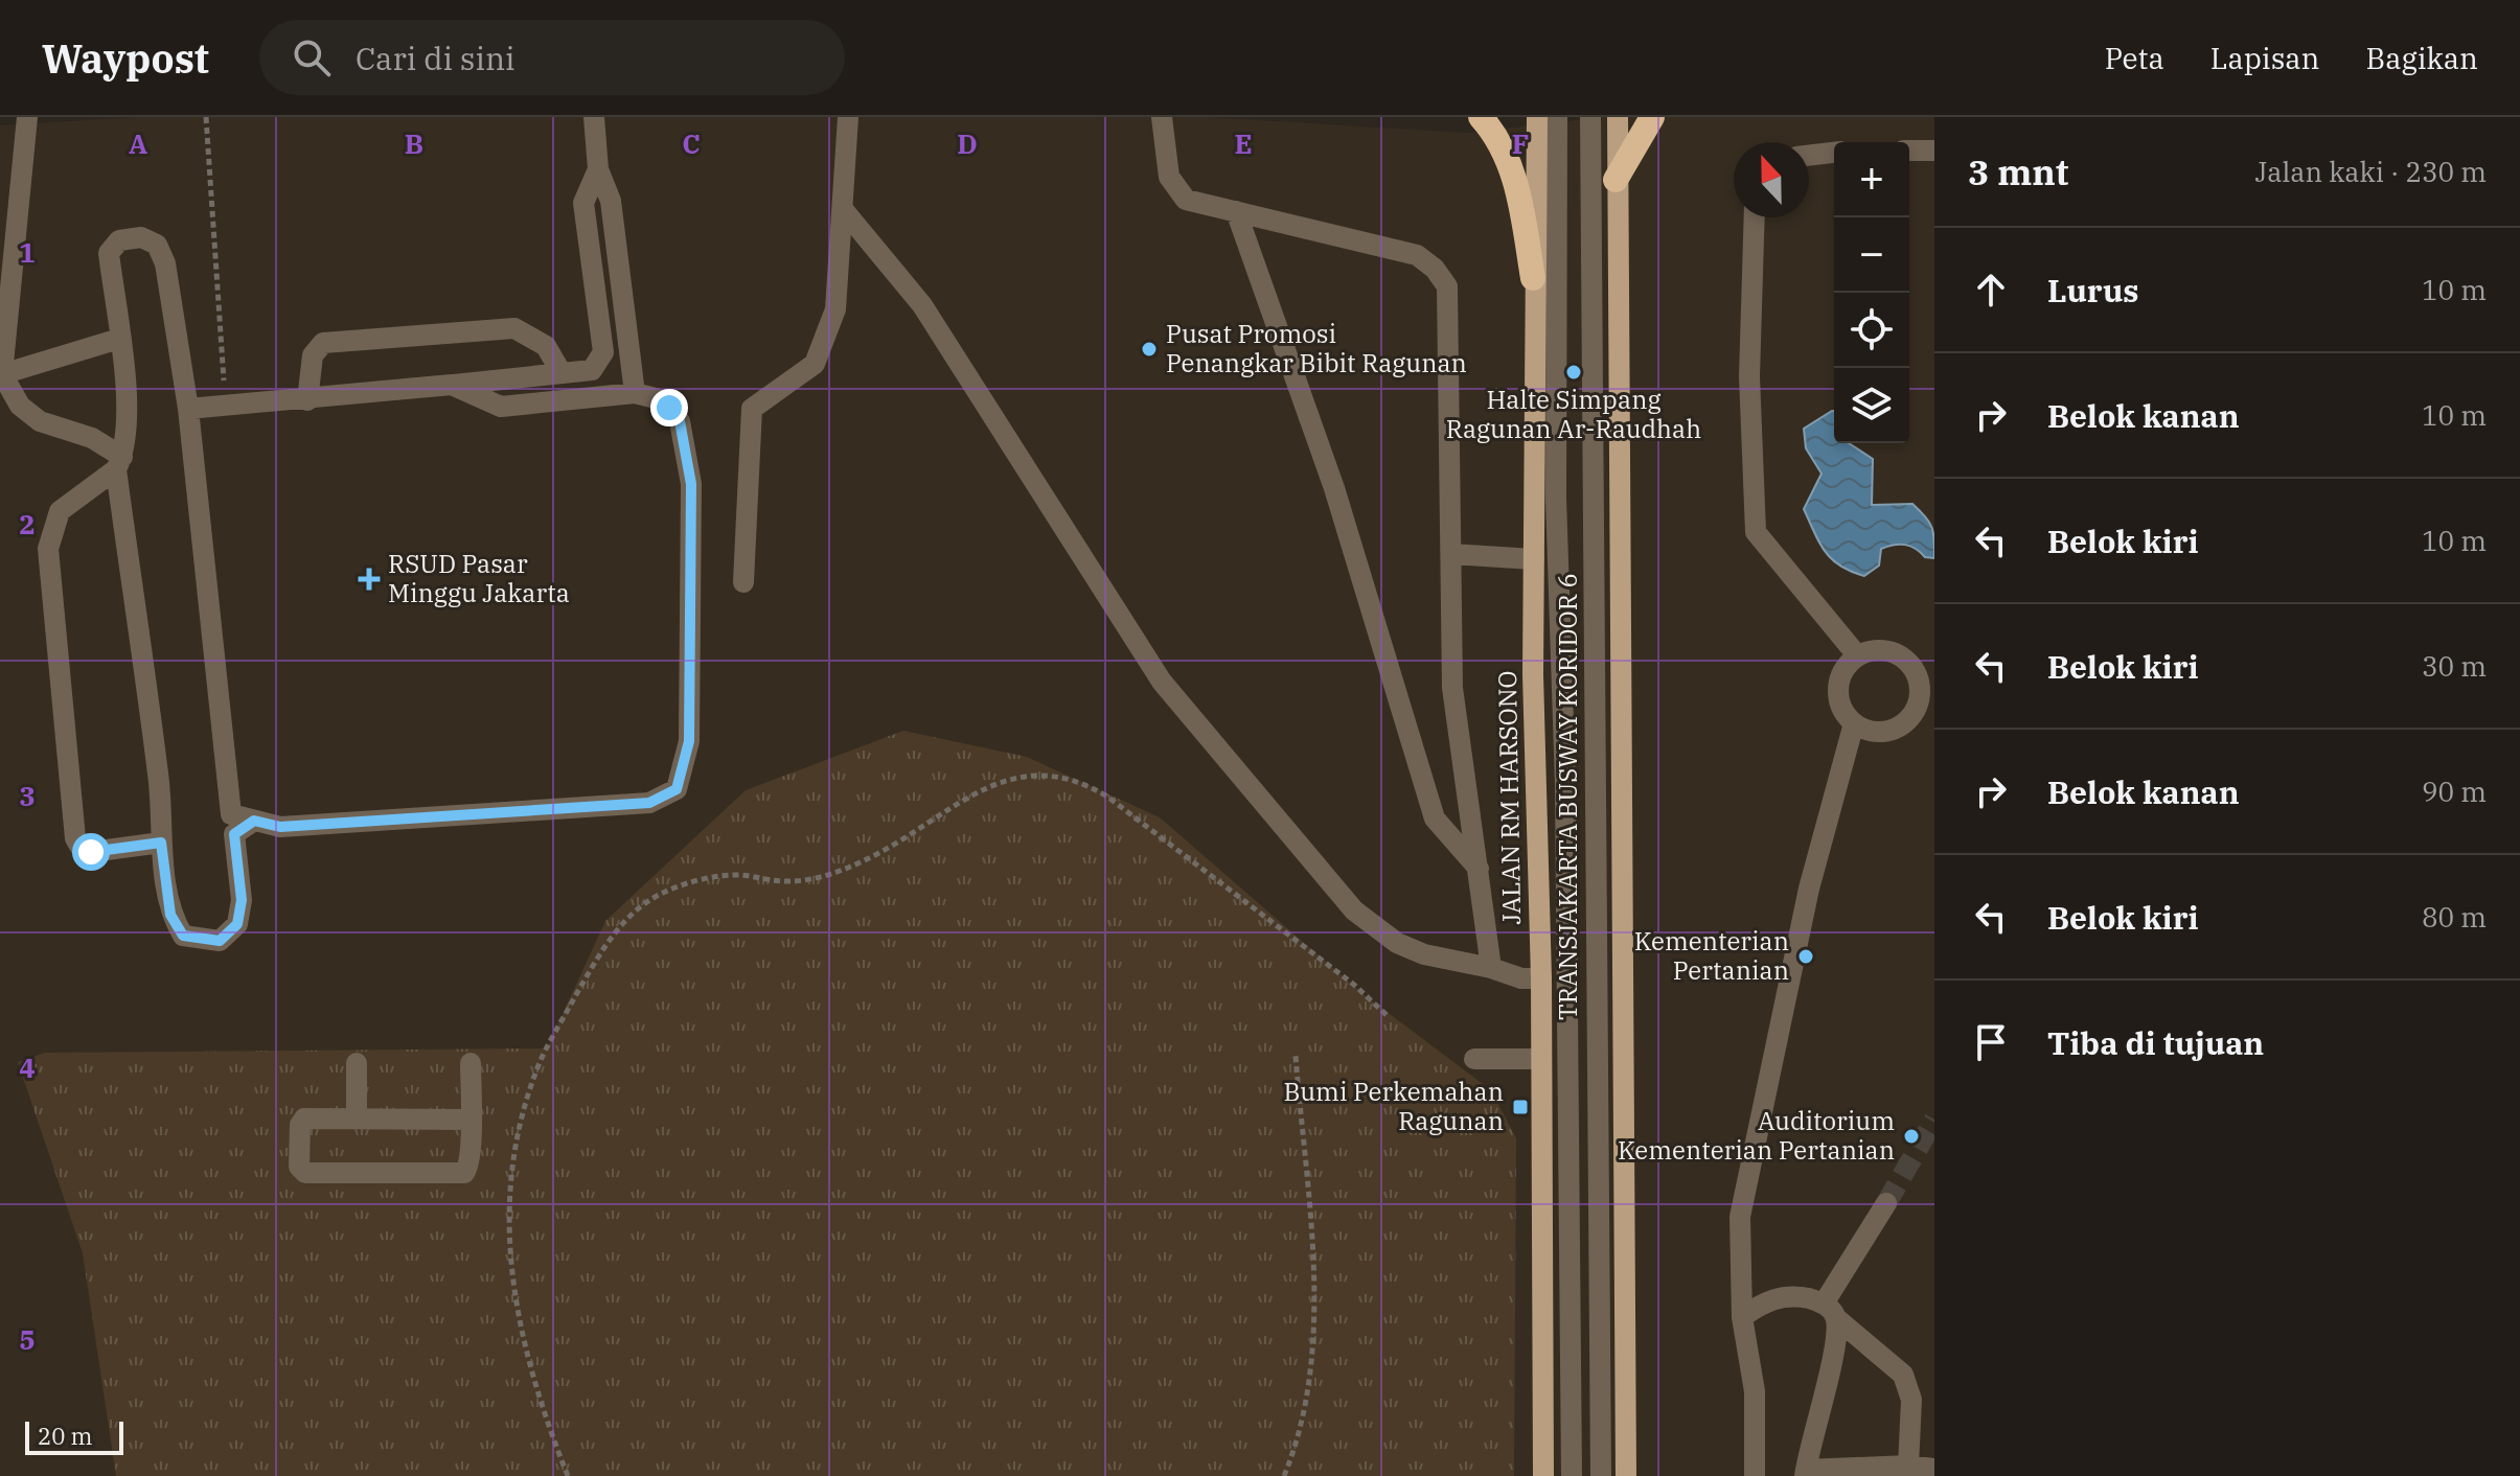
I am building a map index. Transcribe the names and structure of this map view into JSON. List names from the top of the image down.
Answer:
{
  "streets": {
    "main road": ["JALAN RM HARSONO"],
    "lane": ["TRANSJAKARTA BUSWAY KORIDOR 6"]
  },
  "places": {
    "other": [
      "Pusat Promosi Penangkar Bibit Ragunan",
      "Halte Simpang Ragunan Ar-Raudhah",
      "Kementerian Pertanian",
      "Auditorium Kementerian Pertanian"
    ],
    "health": ["RSUD Pasar Minggu Jakarta"],
    "transit": ["Bumi Perkemahan Ragunan"]
  },
  "scale_bar": "20 m",
  "north": "top",
  "page": {
    "header": "Waypost",
    "search": "Cari di sini",
    "nav": ["Peta", "Lapisan", "Bagikan"],
    "heading": ["3 mnt", "Jalan kaki · 230 m"],
    "map_buttons": ["+", "−"],
    "list": [
      ["Lurus", "10 m"],
      ["Belok kanan", "10 m"],
      ["Belok kiri", "10 m"],
      ["Belok kiri", "30 m"],
      ["Belok kanan", "90 m"],
      ["Belok kiri", "80 m"],
      "Tiba di tujuan"
    ],
    "scale": "20 m"
  },
  "grid": {
    "columns": [
      "A",
      "B",
      "C",
      "D",
      "E",
      "F"
    ],
    "rows": [
      "1",
      "2",
      "3",
      "4",
      "5"
    ]
  }
}
